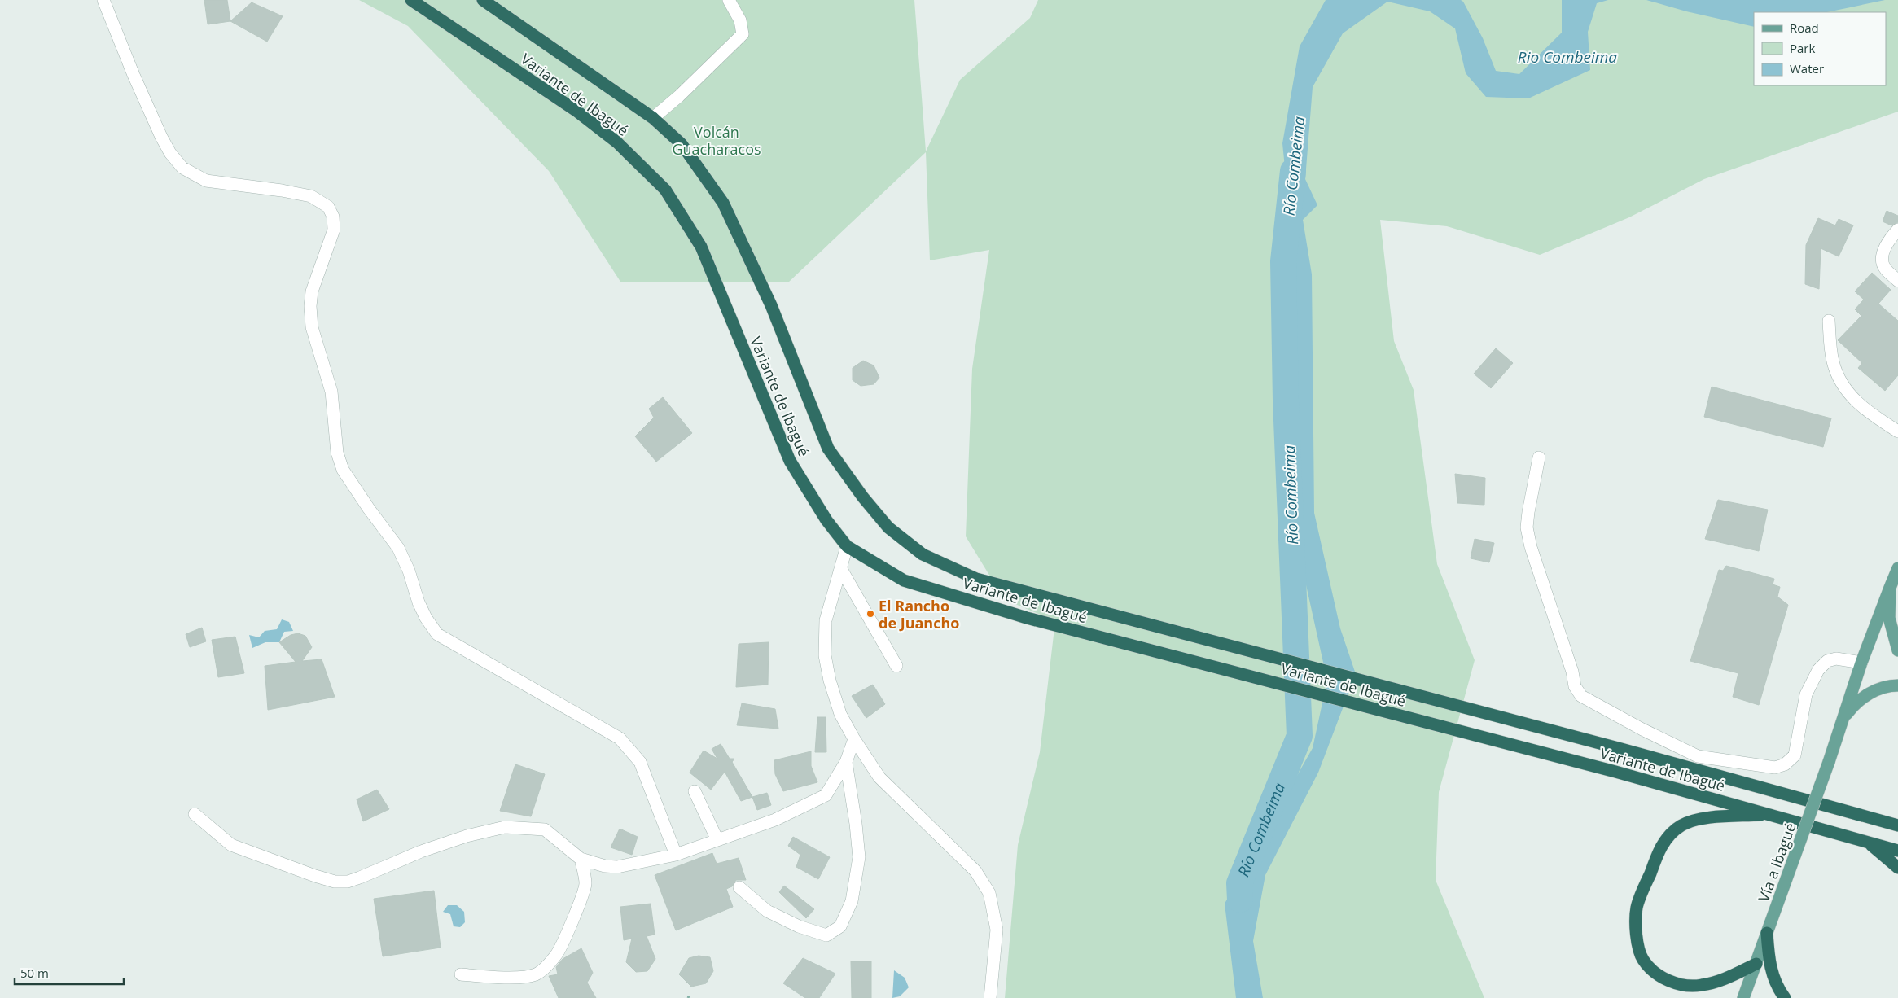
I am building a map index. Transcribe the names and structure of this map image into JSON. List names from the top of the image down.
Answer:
{
  "streets": {
    "highway": ["Variante de Ibagué"],
    "main road": ["Vía a Ibagué"]
  },
  "water": ["Rio Combeima", "Río Combeima"],
  "parks": ["Volcán Guacharacos"],
  "places": ["El Rancho de Juancho"],
  "legend": ["Road", "Park", "Water"],
  "scale_bar": "50 m"
}
